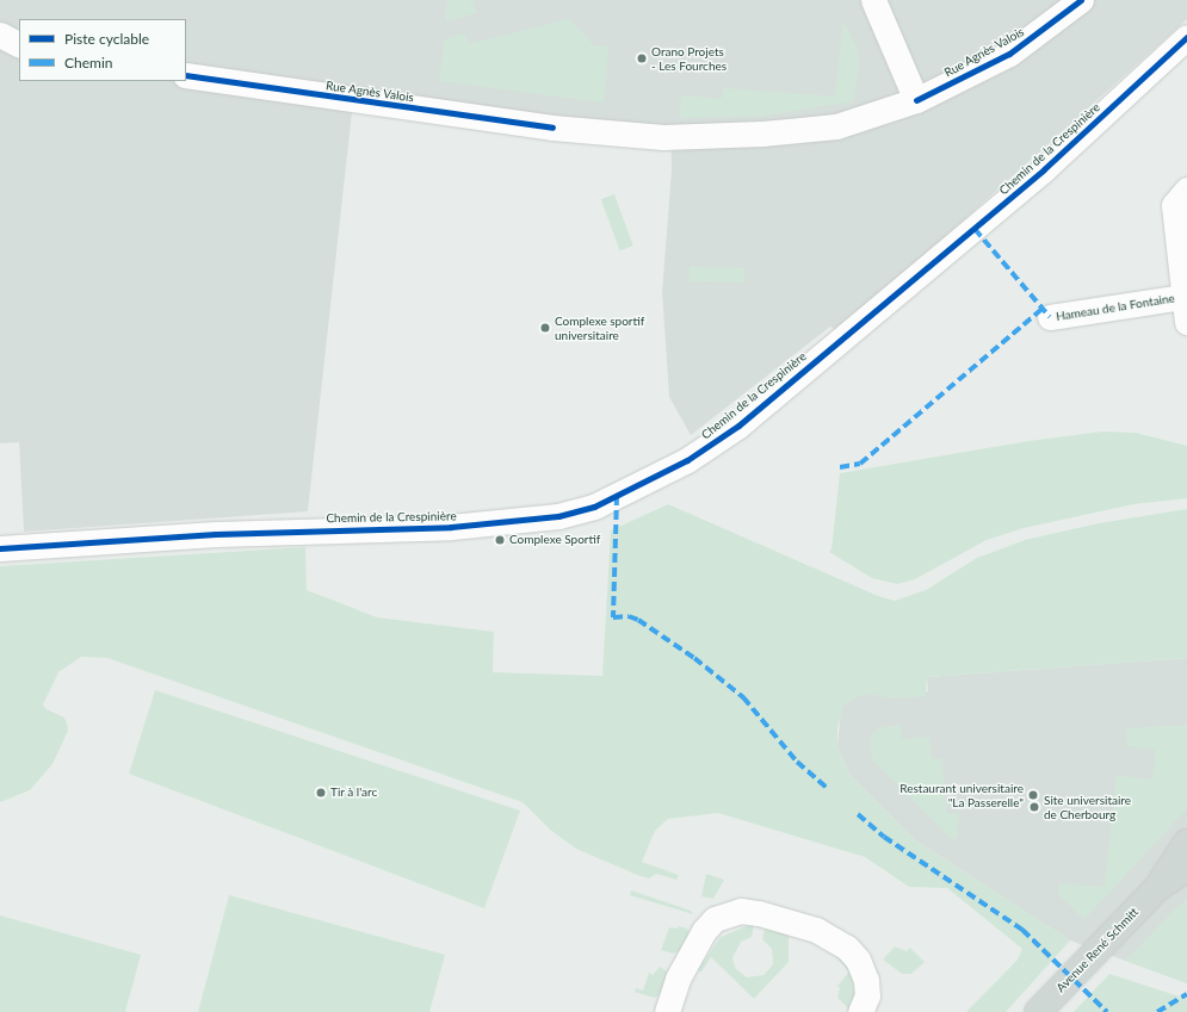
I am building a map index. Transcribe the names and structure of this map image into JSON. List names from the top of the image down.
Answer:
{
  "streets": {
    "main road": ["Avenue René Schmitt"],
    "street": ["Rue Agnès Valois", "Chemin de la Crespinière", "Hameau de la Fontaine"]
  },
  "places": [
    "Orano Projets - Les Fourches",
    "Complexe sportif universitaire",
    "Complexe Sportif",
    "Tir à l'arc",
    "Restaurant universitaire \"La Passerelle\"",
    "Site universitaire de Cherbourg"
  ],
  "legend": ["Piste cyclable", "Chemin"]
}
